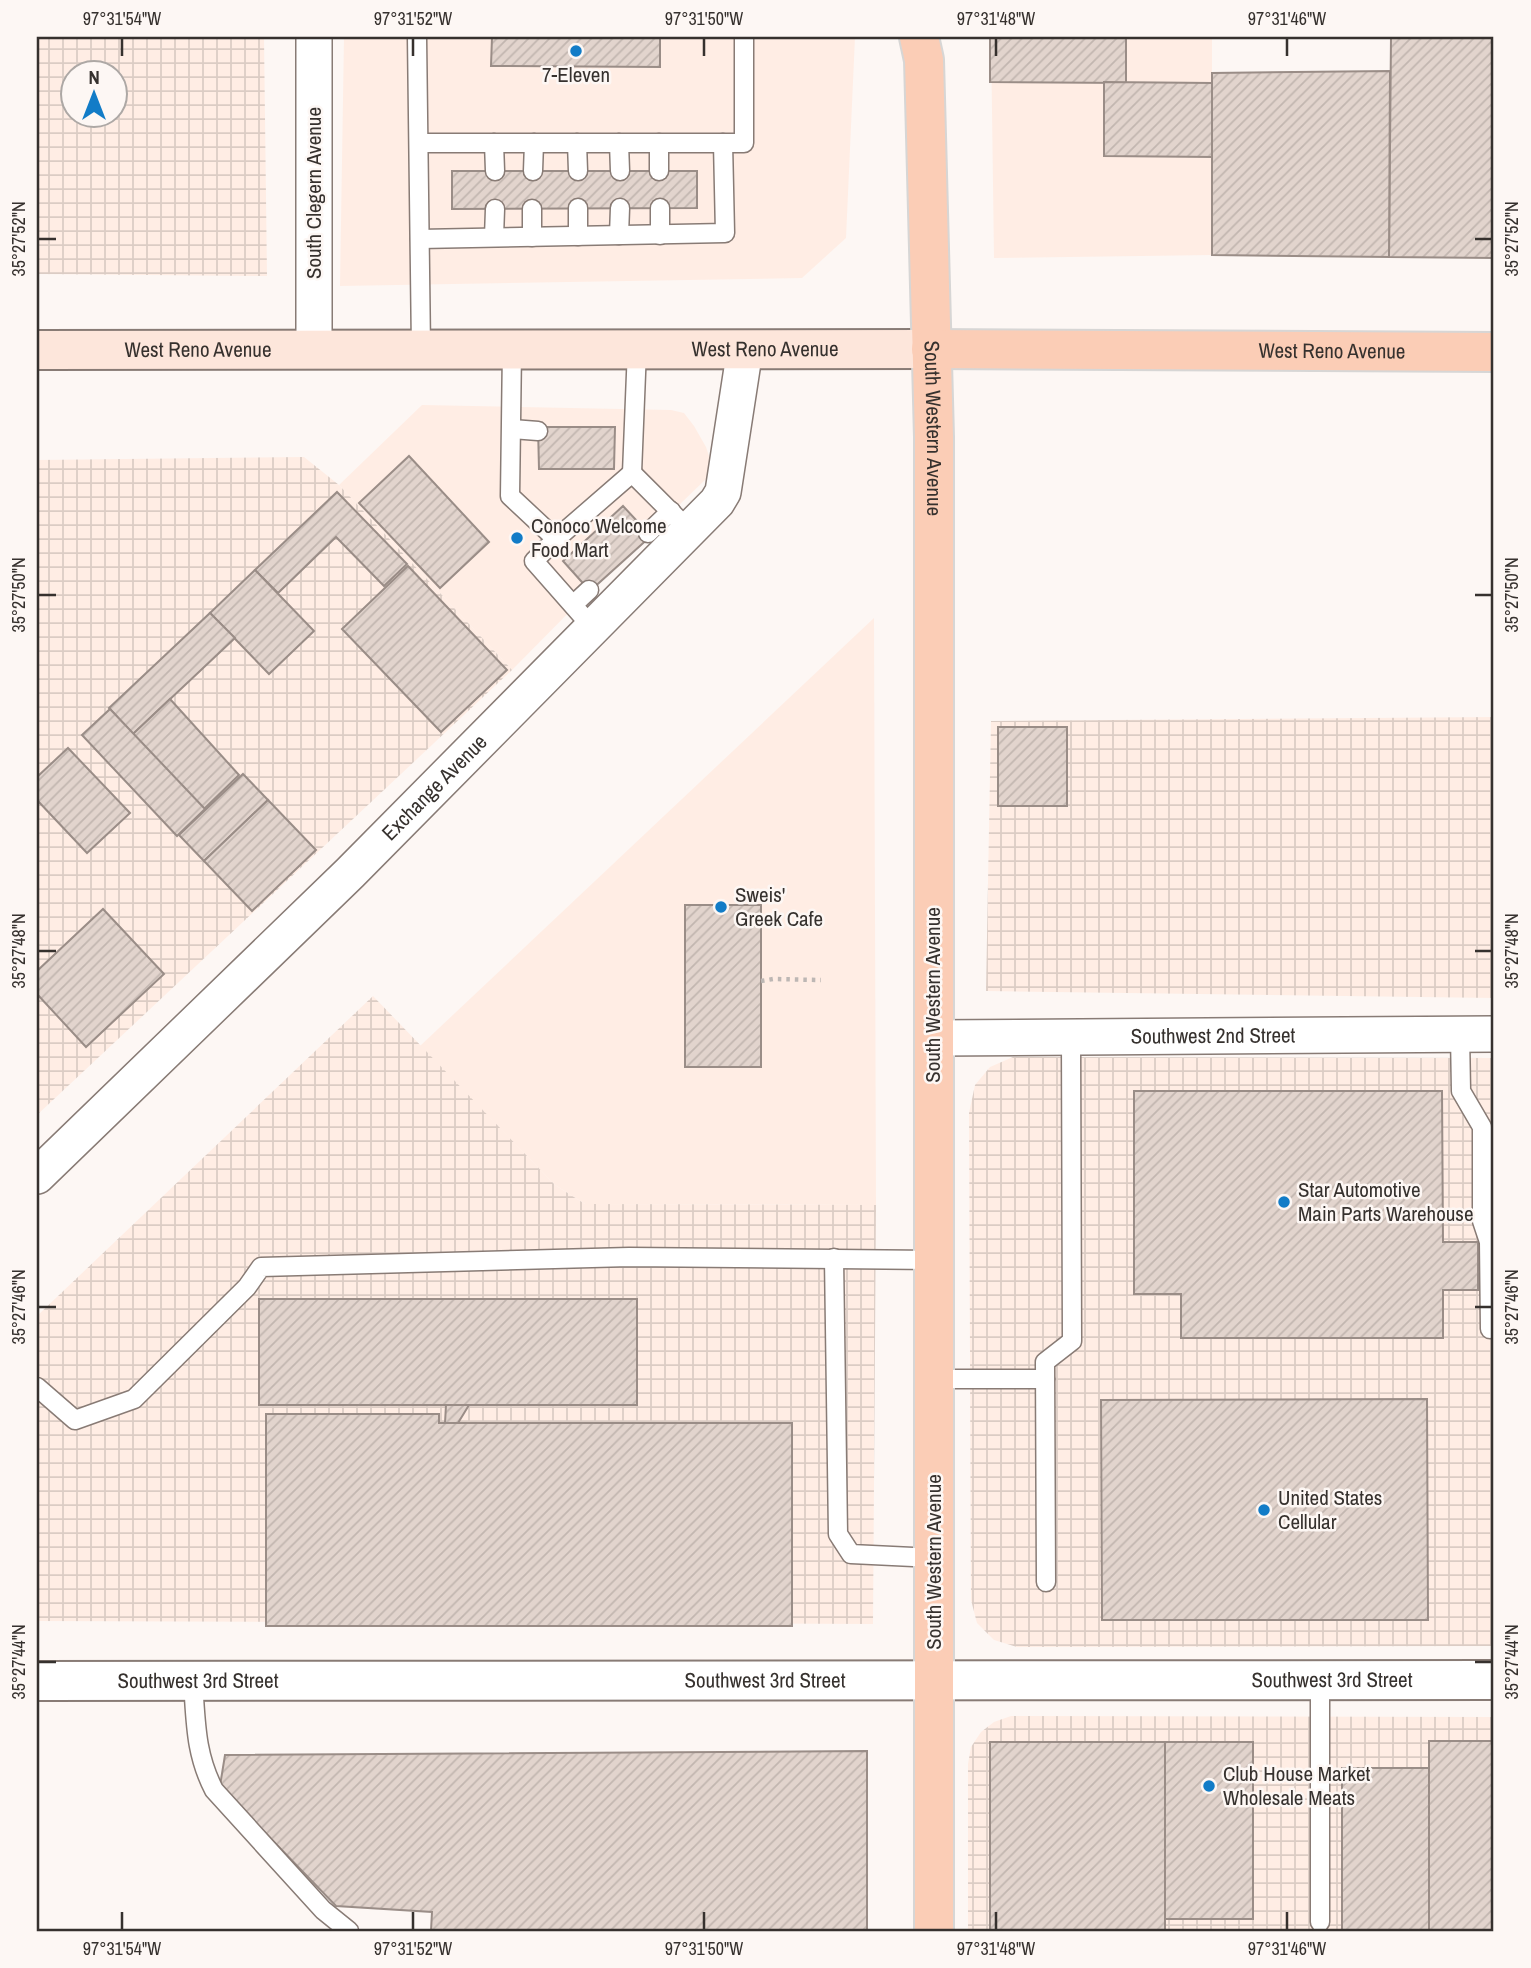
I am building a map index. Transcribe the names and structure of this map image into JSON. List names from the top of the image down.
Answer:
{
  "streets": {
    "main road": ["West Reno Avenue", "South Western Avenue"],
    "street": [
      "South Clegern Avenue",
      "Exchange Avenue",
      "Southwest 2nd Street",
      "Southwest 3rd Street"
    ]
  },
  "crossings": [
    ["South Clegern Avenue", "West Reno Avenue"],
    ["West Reno Avenue", "South Western Avenue"],
    ["West Reno Avenue", "Exchange Avenue"],
    ["South Western Avenue", "Southwest 2nd Street"],
    ["South Western Avenue", "Southwest 3rd Street"]
  ],
  "places": [
    "7-Eleven",
    "Conoco Welcome Food Mart",
    "Sweis' Greek Cafe",
    "Star Automotive Main Parts Warehouse",
    "United States Cellular",
    "Club House Market Wholesale Meats"
  ],
  "north": "top",
  "coordinates": [
    "97°31'54\"W",
    "97°31'52\"W",
    "97°31'50\"W",
    "97°31'48\"W",
    "97°31'46\"W",
    "35°27'52\"N",
    "35°27'50\"N",
    "35°27'48\"N",
    "35°27'46\"N",
    "35°27'44\"N"
  ]
}
